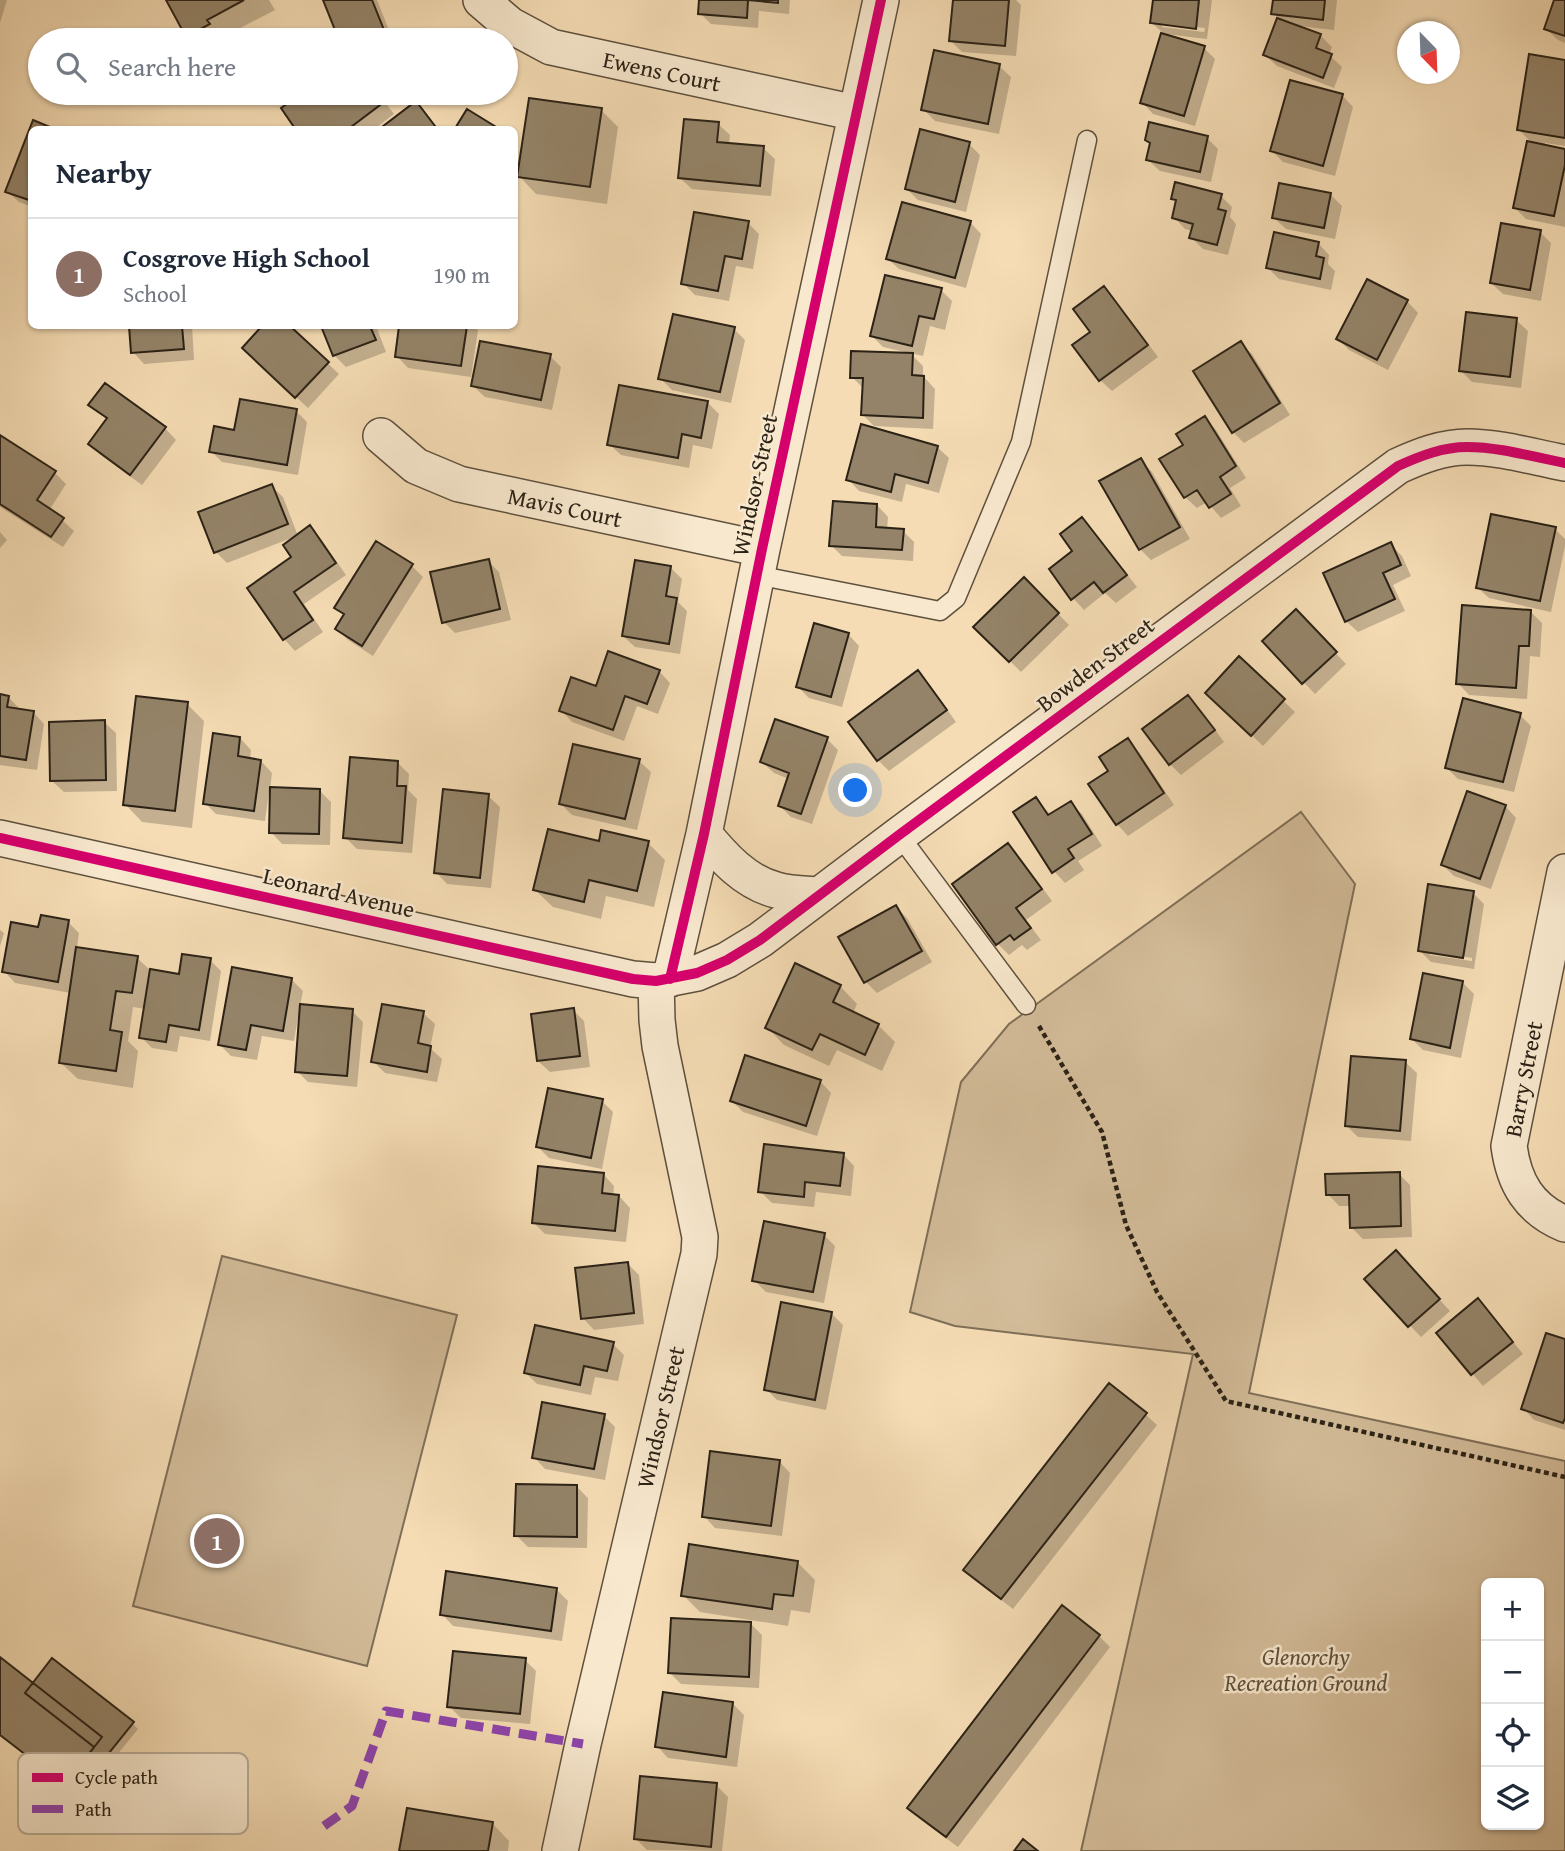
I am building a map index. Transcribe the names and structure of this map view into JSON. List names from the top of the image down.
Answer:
{
  "streets": {
    "street": [
      "Ewens Court",
      "Windsor Street",
      "Mavis Court",
      "Bowden Street",
      "Leonard Avenue",
      "Barry Street"
    ]
  },
  "crossings": [
    ["Ewens Court", "Windsor Street"],
    ["Windsor Street", "Mavis Court"],
    ["Windsor Street", "Bowden Street"],
    ["Windsor Street", "Leonard Avenue"],
    ["Bowden Street", "Leonard Avenue"]
  ],
  "parks": ["Glenorchy Recreation Ground"],
  "legend": ["Cycle path", "Path"],
  "north": "bottom right",
  "page": {
    "search": "Search here",
    "heading": "Nearby",
    "list": [
      {
        "mark": "1",
        "name": "Cosgrove High School",
        "note": "School",
        "value": "190 m"
      }
    ],
    "pins": "1",
    "map_buttons": ["+", "−"]
  }
}
